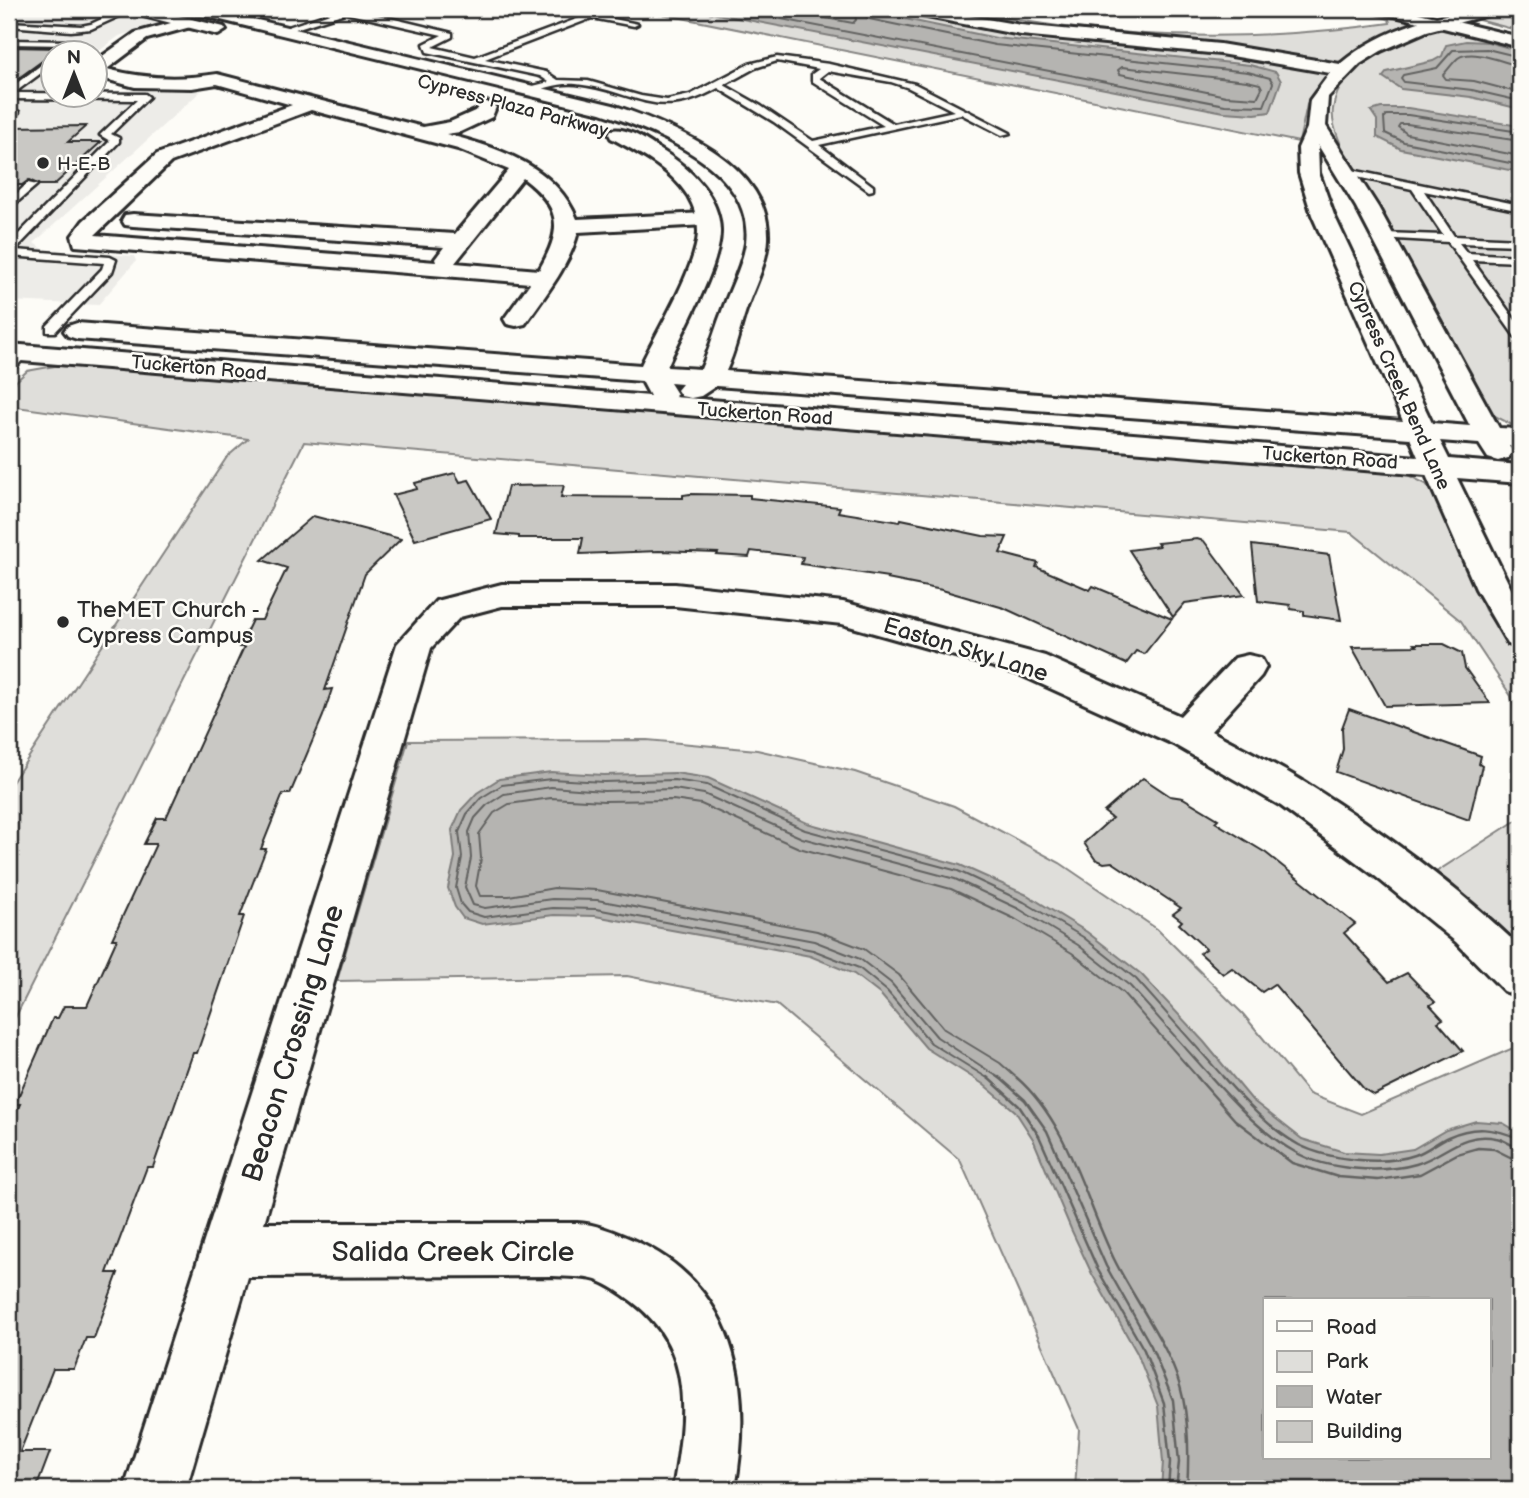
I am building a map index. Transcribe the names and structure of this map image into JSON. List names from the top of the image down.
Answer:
{
  "streets": {
    "street": [
      "Cypress Plaza Parkway",
      "Tuckerton Road",
      "Cypress Creek Bend Lane",
      "Easton Sky Lane",
      "Beacon Crossing Lane",
      "Salida Creek Circle"
    ]
  },
  "crossings": [
    ["Cypress Plaza Parkway", "Tuckerton Road"],
    ["Tuckerton Road", "Cypress Creek Bend Lane"],
    ["Easton Sky Lane", "Beacon Crossing Lane"],
    ["Beacon Crossing Lane", "Salida Creek Circle"]
  ],
  "places": ["H-E-B", "TheMET Church - Cypress Campus"],
  "legend": [
    "Road",
    "Park",
    "Water",
    "Building"
  ],
  "north": "top"
}
